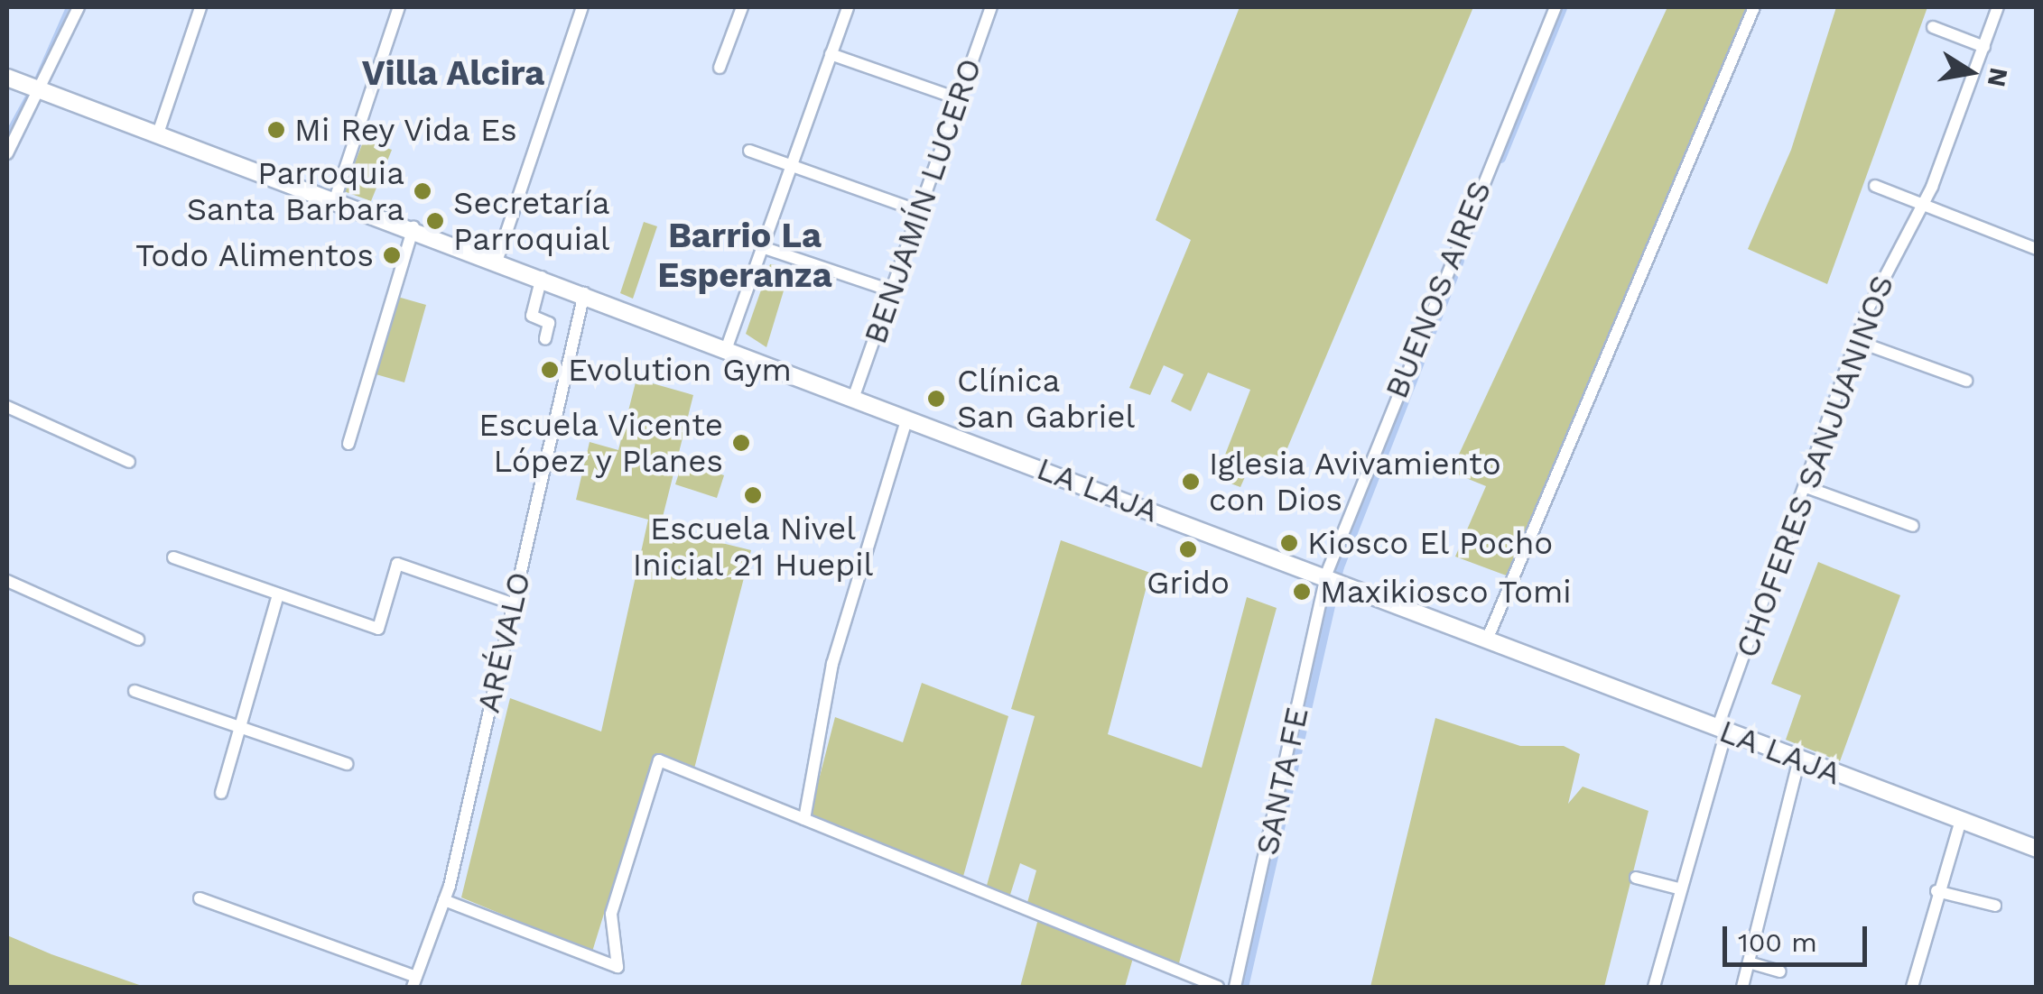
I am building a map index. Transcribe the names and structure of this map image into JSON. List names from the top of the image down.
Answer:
{
  "streets": {
    "main road": ["LA LAJA"],
    "street": [
      "BENJAMÍN LUCERO",
      "BUENOS AIRES",
      "CHOFERES SANJUANINOS",
      "ARÉVALO",
      "SANTA FE"
    ]
  },
  "crossings": [
    ["BENJAMÍN LUCERO", "LA LAJA"],
    ["BUENOS AIRES", "LA LAJA"],
    ["BUENOS AIRES", "SANTA FE"],
    ["CHOFERES SANJUANINOS", "LA LAJA"],
    ["LA LAJA", "ARÉVALO"],
    ["LA LAJA", "SANTA FE"]
  ],
  "districts": ["Villa Alcira", "Barrio La Esperanza"],
  "places": [
    "Mi Rey Vida Es",
    "Parroquia Santa Barbara",
    "Secretaría Parroquial",
    "Todo Alimentos",
    "Evolution Gym",
    "Clínica San Gabriel",
    "Escuela Vicente López y Planes",
    "Iglesia Avivamiento con Dios",
    "Escuela Nivel Inicial 21 Huepil",
    "Kiosco El Pocho",
    "Grido",
    "Maxikiosco Tomi"
  ],
  "scale_bar": "100 m",
  "north": "right"
}
